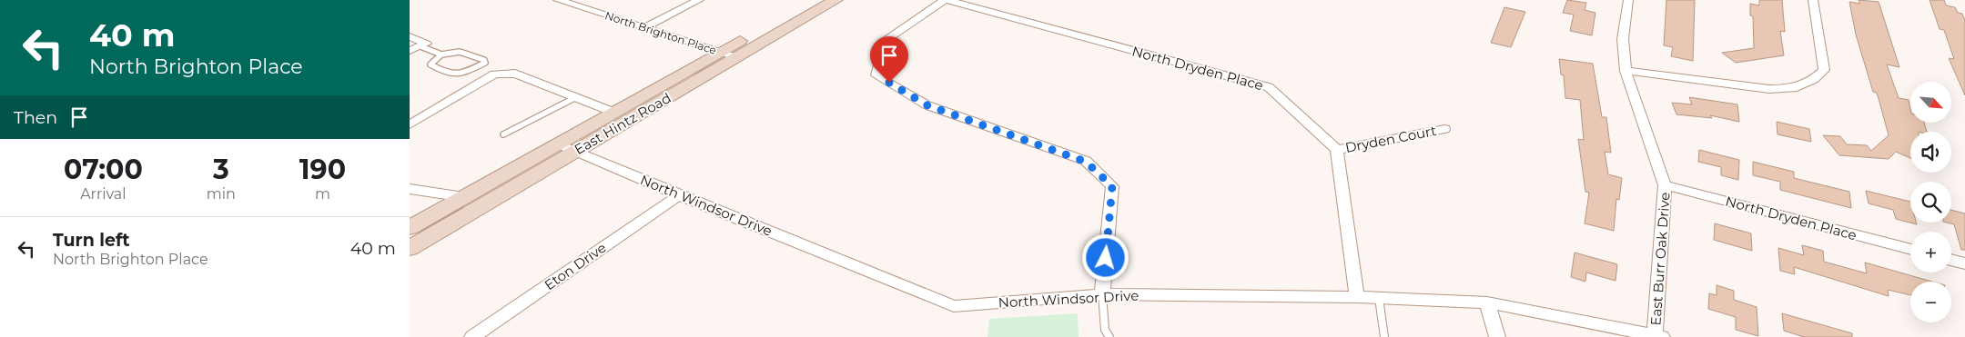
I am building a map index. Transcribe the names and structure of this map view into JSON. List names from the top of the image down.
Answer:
{
  "streets": {
    "main road": ["East Hintz Road"],
    "street": [
      "North Brighton Place",
      "North Dryden Place",
      "Dryden Court",
      "North Windsor Drive",
      "East Burr Oak Drive",
      "Eton Drive"
    ]
  },
  "crossings": [
    ["North Brighton Place", "East Hintz Road"],
    ["North Dryden Place", "Dryden Court"],
    ["North Dryden Place", "East Burr Oak Drive"],
    ["East Hintz Road", "North Windsor Drive"],
    ["North Windsor Drive", "East Burr Oak Drive"],
    ["North Windsor Drive", "Eton Drive"]
  ],
  "north": "bottom right",
  "page": {
    "turn": ["40 m", "North Brighton Place"],
    "map_buttons": ["+", "−"],
    "then": "Then",
    "eta": [
      "07:00",
      "Arrival",
      "3",
      "min",
      "190",
      "m"
    ],
    "list": [
      {
        "name": "Turn left",
        "note": "North Brighton Place",
        "value": "40 m"
      }
    ]
  }
}
